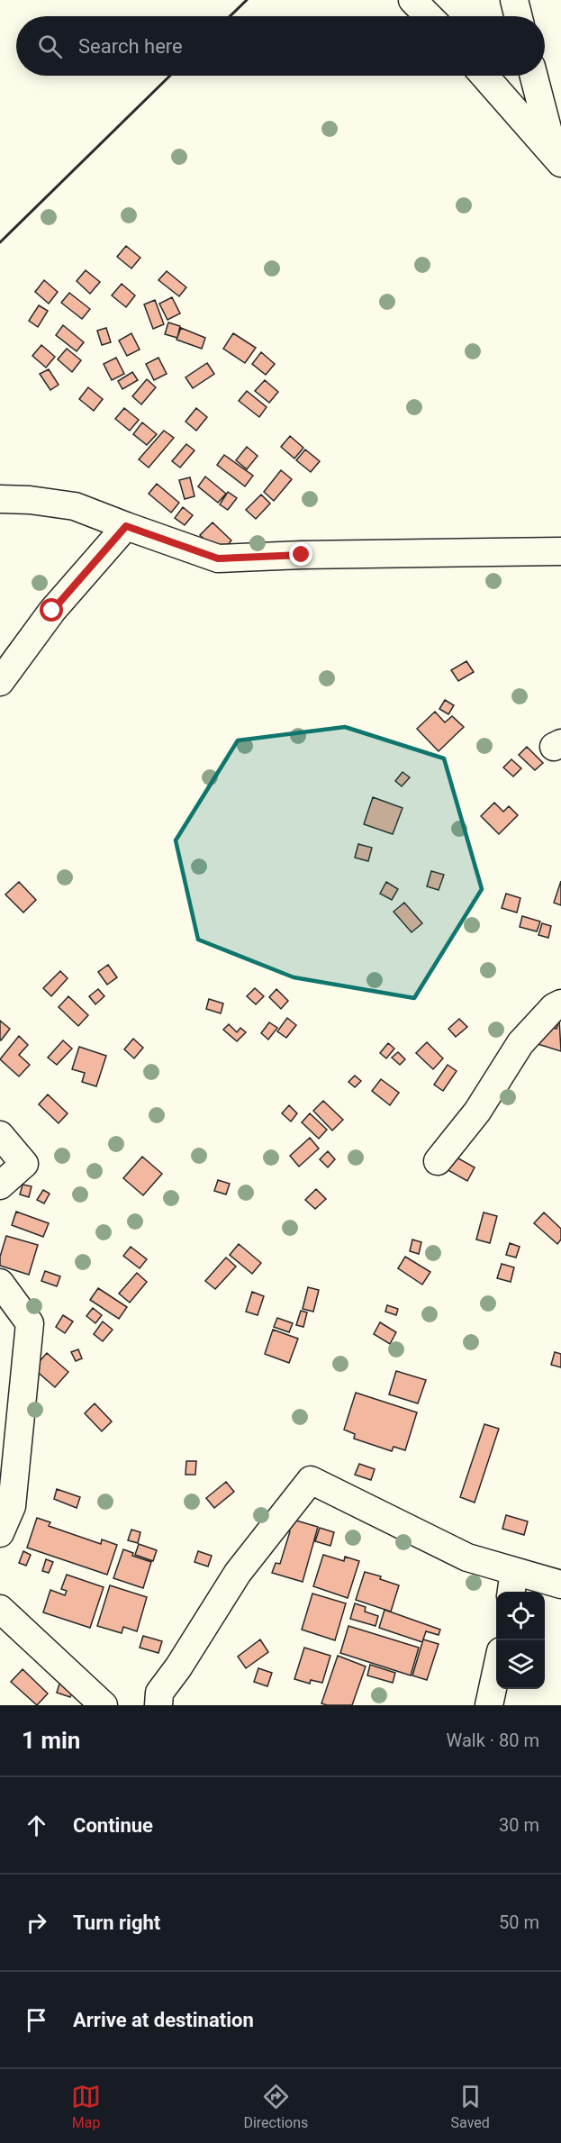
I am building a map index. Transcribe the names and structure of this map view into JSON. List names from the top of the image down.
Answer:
{
  "page": {
    "search": "Search here",
    "heading": ["1 min", "Walk · 80 m"],
    "list": [
      ["Continue", "30 m"],
      ["Turn right", "50 m"],
      "Arrive at destination"
    ],
    "nav": ["Map", "Directions", "Saved"]
  }
}
